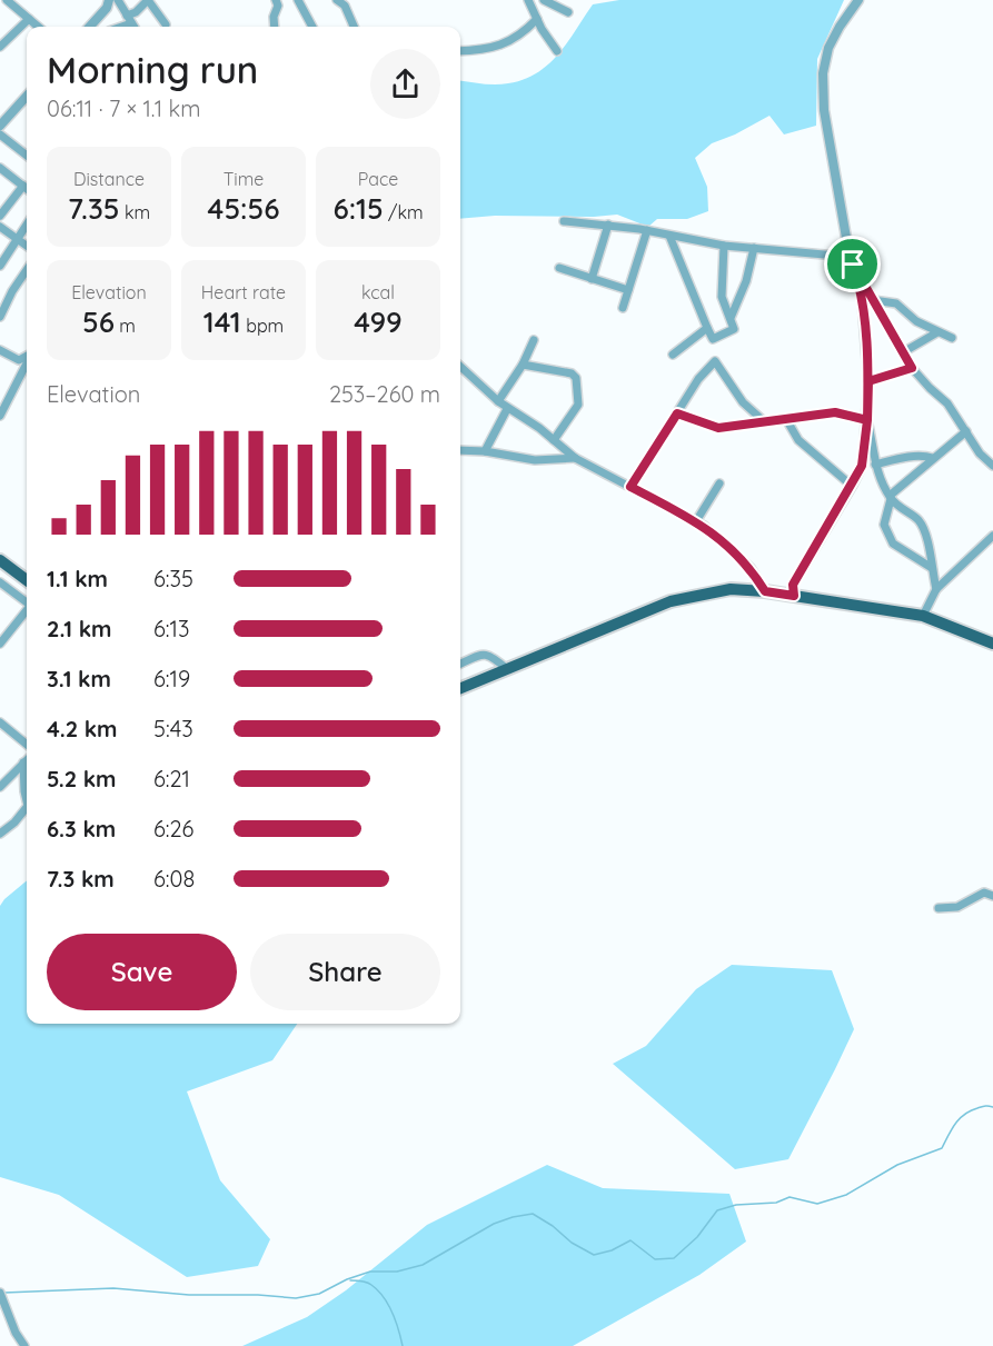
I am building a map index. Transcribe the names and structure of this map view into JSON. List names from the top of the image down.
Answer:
{
  "page": {
    "heading": ["Morning run", "06:11 · 7 × 1.1 km"],
    "stats": [
      ["Distance", "7.35 km"],
      ["Time", "45:56"],
      ["Pace", "6:15 /km"],
      ["Elevation", "56 m"],
      ["Heart rate", "141 bpm"],
      ["kcal", "499"]
    ],
    "chart": ["Elevation", "253–260 m"],
    "list": [
      {
        "name": "1.1 km",
        "note": "6:35"
      },
      {
        "name": "2.1 km",
        "note": "6:13"
      },
      {
        "name": "3.1 km",
        "note": "6:19"
      },
      {
        "name": "4.2 km",
        "note": "5:43"
      },
      {
        "name": "5.2 km",
        "note": "6:21"
      },
      {
        "name": "6.3 km",
        "note": "6:26"
      },
      {
        "name": "7.3 km",
        "note": "6:08"
      }
    ],
    "buttons": ["Save", "Share"]
  }
}
